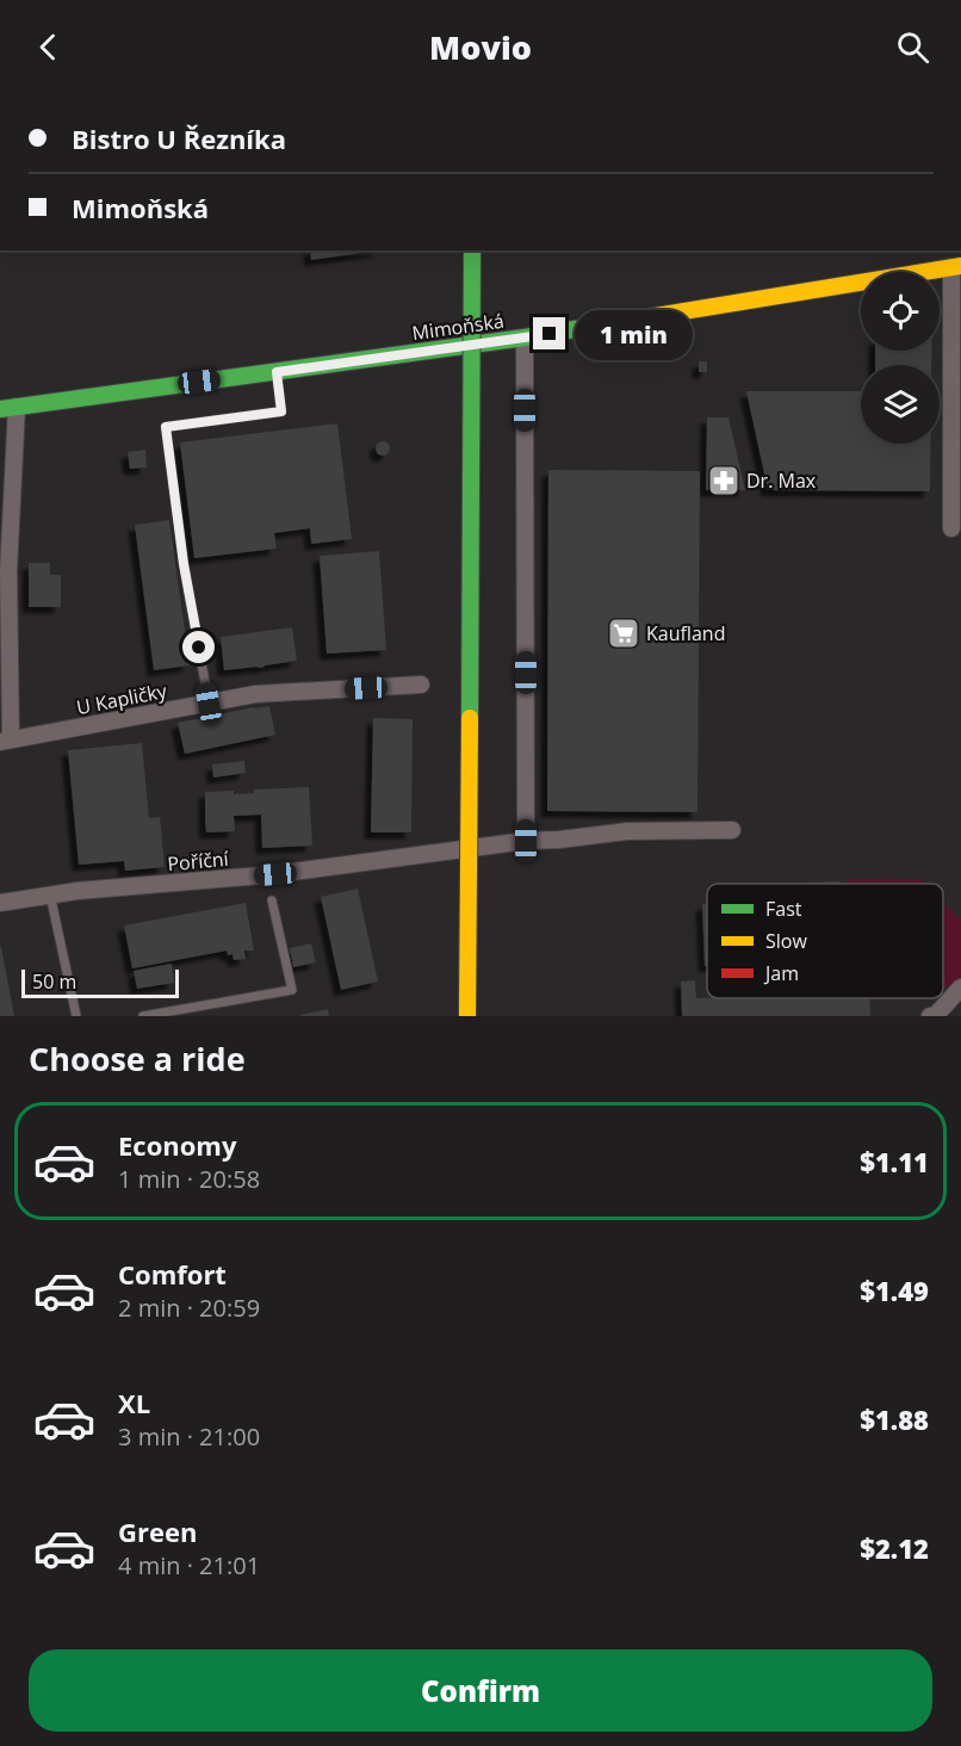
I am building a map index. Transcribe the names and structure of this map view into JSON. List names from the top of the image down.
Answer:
{
  "streets": {
    "street": ["Mimoňská", "U Kapličky", "Poříční"]
  },
  "places": {
    "pharmacy": ["Dr. Max"],
    "supermarket": ["Kaufland"]
  },
  "legend": ["Fast", "Slow", "Jam"],
  "scale_bar": "50 m",
  "page": {
    "header": "Movio",
    "banner": ["Bistro U Řezníka", "Mimoňská"],
    "bubble": "1 min",
    "scale": "50 m",
    "heading": "Choose a ride",
    "list": [
      {
        "name": "Economy",
        "note": "1 min · 20:58",
        "value": "$1.11"
      },
      {
        "name": "Comfort",
        "note": "2 min · 20:59",
        "value": "$1.49"
      },
      {
        "name": "XL",
        "note": "3 min · 21:00",
        "value": "$1.88"
      },
      {
        "name": "Green",
        "note": "4 min · 21:01",
        "value": "$2.12"
      }
    ],
    "buttons": "Confirm"
  }
}
